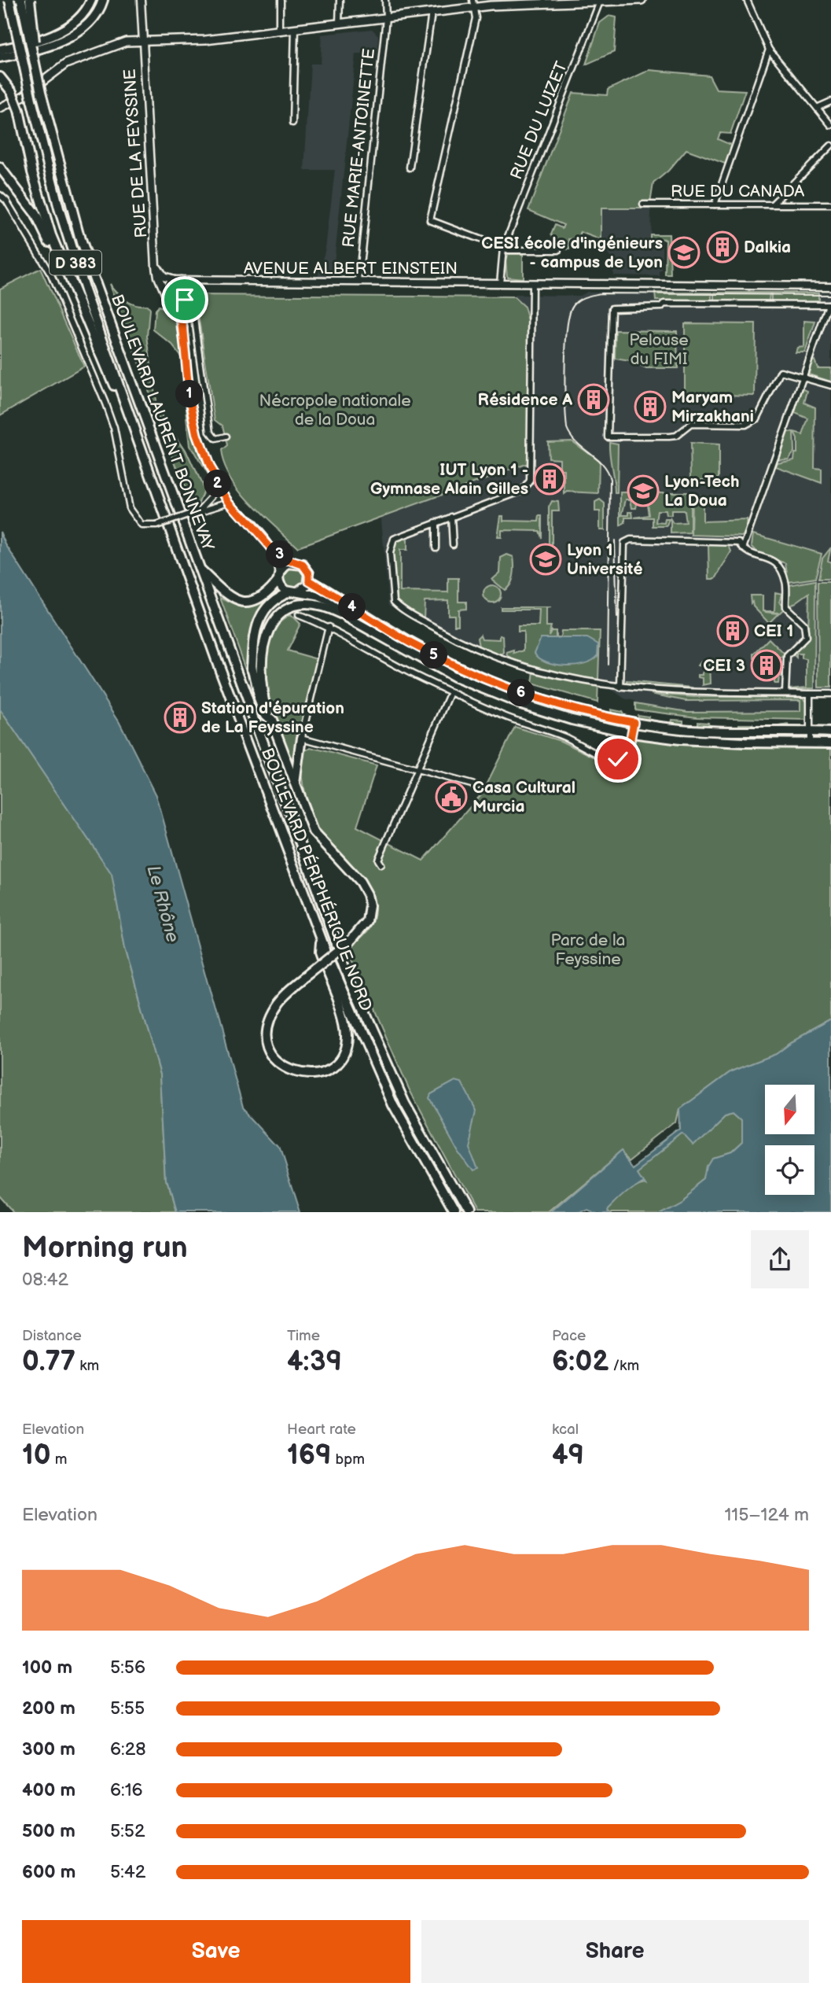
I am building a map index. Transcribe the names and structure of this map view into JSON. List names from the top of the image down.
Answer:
{
  "streets": {
    "main road": ["D 383", "BOULEVARD LAURENT BONNEVAY", "BOULEVARD PÉRIPHÉRIQUE NORD"],
    "street": [
      "RUE DU LUIZET",
      "RUE MARIE-ANTOINETTE",
      "RUE DE LA FEYSSINE",
      "RUE DU CANADA",
      "AVENUE ALBERT EINSTEIN"
    ]
  },
  "crossings": [
    ["RUE DU LUIZET", "AVENUE ALBERT EINSTEIN"],
    ["RUE MARIE-ANTOINETTE", "AVENUE ALBERT EINSTEIN"],
    ["RUE DE LA FEYSSINE", "AVENUE ALBERT EINSTEIN"],
    ["BOULEVARD LAURENT BONNEVAY", "BOULEVARD PÉRIPHÉRIQUE NORD"]
  ],
  "water": ["Le Rhône"],
  "parks": ["Pelouse du FIMI", "Nécropole nationale de la Doua", "Parc de la Feyssine"],
  "places": {
    "building": [
      "Dalkia",
      "Résidence A",
      "Maryam Mirzakhani",
      "IUT Lyon 1 - Gymnase Alain Gilles",
      "CEI 1",
      "CEI 3",
      "Station d'épuration de La Feyssine"
    ],
    "school or university": ["CESI école d'ingénieurs - campus de Lyon", "Lyon-Tech La Doua", "Lyon 1 Université"],
    "public building": ["Casa Cultural Murcia"]
  },
  "north": "bottom",
  "page": {
    "pins": [
      "1",
      "2",
      "3",
      "4",
      "5",
      "6"
    ],
    "heading": ["Morning run", "08:42"],
    "stats": [
      ["Distance", "0.77 km"],
      ["Time", "4:39"],
      ["Pace", "6:02 /km"],
      ["Elevation", "10 m"],
      ["Heart rate", "169 bpm"],
      ["kcal", "49"]
    ],
    "chart": ["Elevation", "115–124 m"],
    "list": [
      {
        "name": "100 m",
        "note": "5:56"
      },
      {
        "name": "200 m",
        "note": "5:55"
      },
      {
        "name": "300 m",
        "note": "6:28"
      },
      {
        "name": "400 m",
        "note": "6:16"
      },
      {
        "name": "500 m",
        "note": "5:52"
      },
      {
        "name": "600 m",
        "note": "5:42"
      }
    ],
    "buttons": ["Save", "Share"]
  }
}
